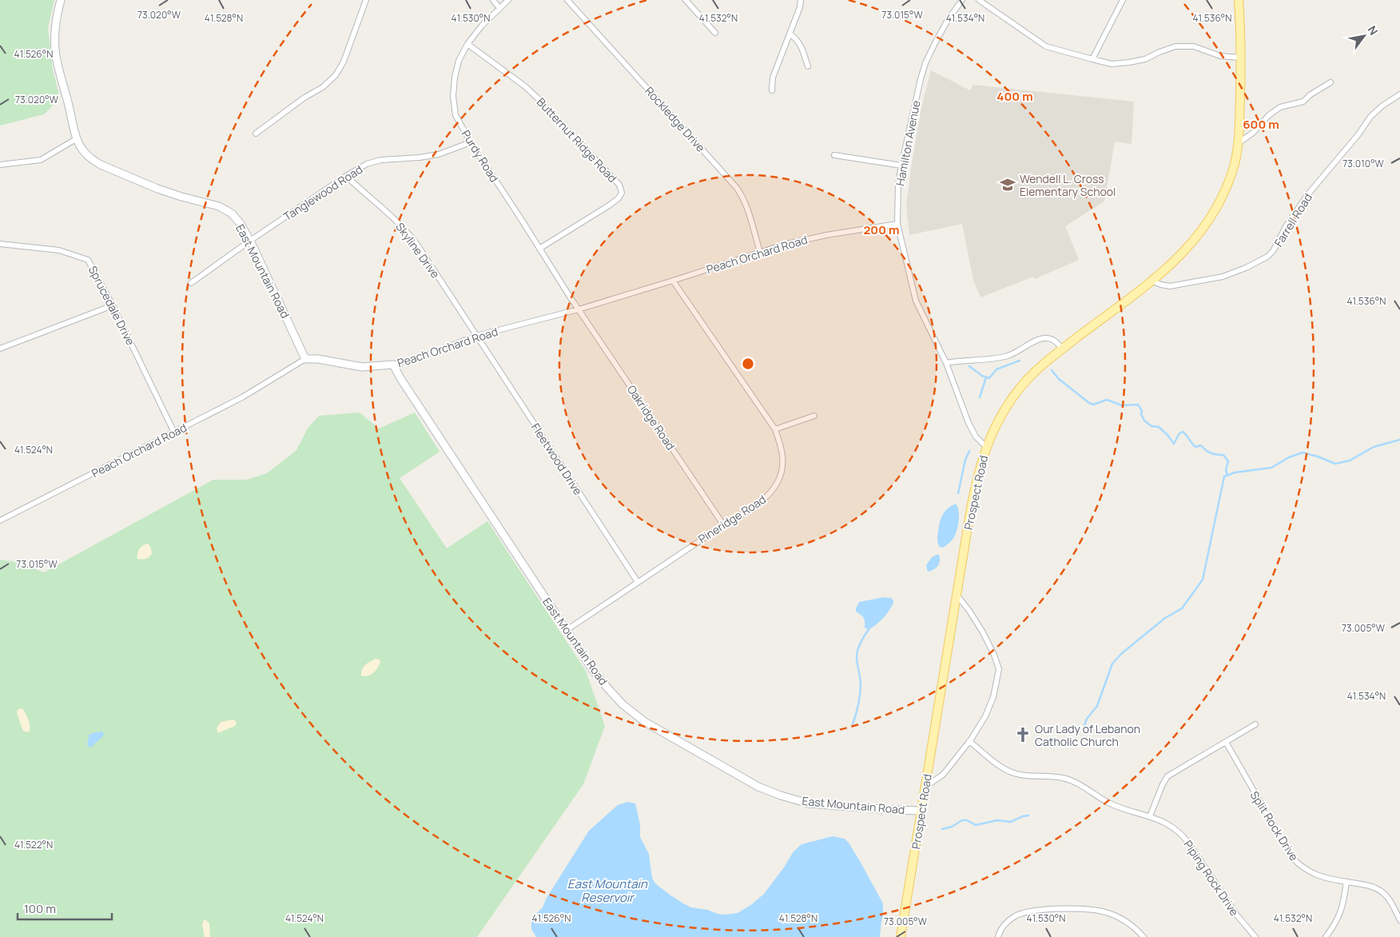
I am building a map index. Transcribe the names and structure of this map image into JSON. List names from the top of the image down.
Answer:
{
  "streets": {
    "main road": ["Prospect Road"],
    "street": [
      "Rockledge Drive",
      "Butternut Ridge Road",
      "Hamilton Avenue",
      "Purdy Road",
      "Tanglewood Road",
      "Farrell Road",
      "Skyline Drive",
      "Peach Orchard Road",
      "East Mountain Road",
      "Sprucedale Drive",
      "Oakridge Road",
      "Fleetwood Drive",
      "Pineridge Road",
      "Split Rock Drive",
      "Piping Rock Drive"
    ]
  },
  "crossings": [
    ["Rockledge Drive", "Peach Orchard Road"],
    ["Butternut Ridge Road", "Purdy Road"],
    ["Hamilton Avenue", "Peach Orchard Road"],
    ["Hamilton Avenue", "Prospect Road"],
    ["Purdy Road", "Tanglewood Road"],
    ["Purdy Road", "Peach Orchard Road"],
    ["Purdy Road", "Oakridge Road"],
    ["Tanglewood Road", "Skyline Drive"],
    ["Tanglewood Road", "East Mountain Road"],
    ["Farrell Road", "Prospect Road"],
    ["Skyline Drive", "Peach Orchard Road"],
    ["Skyline Drive", "Fleetwood Drive"],
    ["Peach Orchard Road", "East Mountain Road"],
    ["Peach Orchard Road", "Sprucedale Drive"],
    ["Peach Orchard Road", "Oakridge Road"],
    ["Peach Orchard Road", "Fleetwood Drive"],
    ["Peach Orchard Road", "Pineridge Road"],
    ["East Mountain Road", "Prospect Road"],
    ["East Mountain Road", "Pineridge Road"],
    ["Oakridge Road", "Pineridge Road"],
    ["Fleetwood Drive", "Pineridge Road"]
  ],
  "water": ["East Mountain Reservoir"],
  "places": {
    "school or university": ["Wendell L. Cross Elementary School"],
    "church": ["Our Lady of Lebanon Catholic Church"]
  },
  "scale_bar": "100 m",
  "north": "top right",
  "coordinates": [
    "73.015°W",
    "73.020°W",
    "41.528°N",
    "41.530°N",
    "41.532°N",
    "41.534°N",
    "41.536°N",
    "41.526°N",
    "73.010°W",
    "41.524°N",
    "73.005°W",
    "41.522°N"
  ],
  "rings": ["400 m", "600 m", "200 m"]
}
